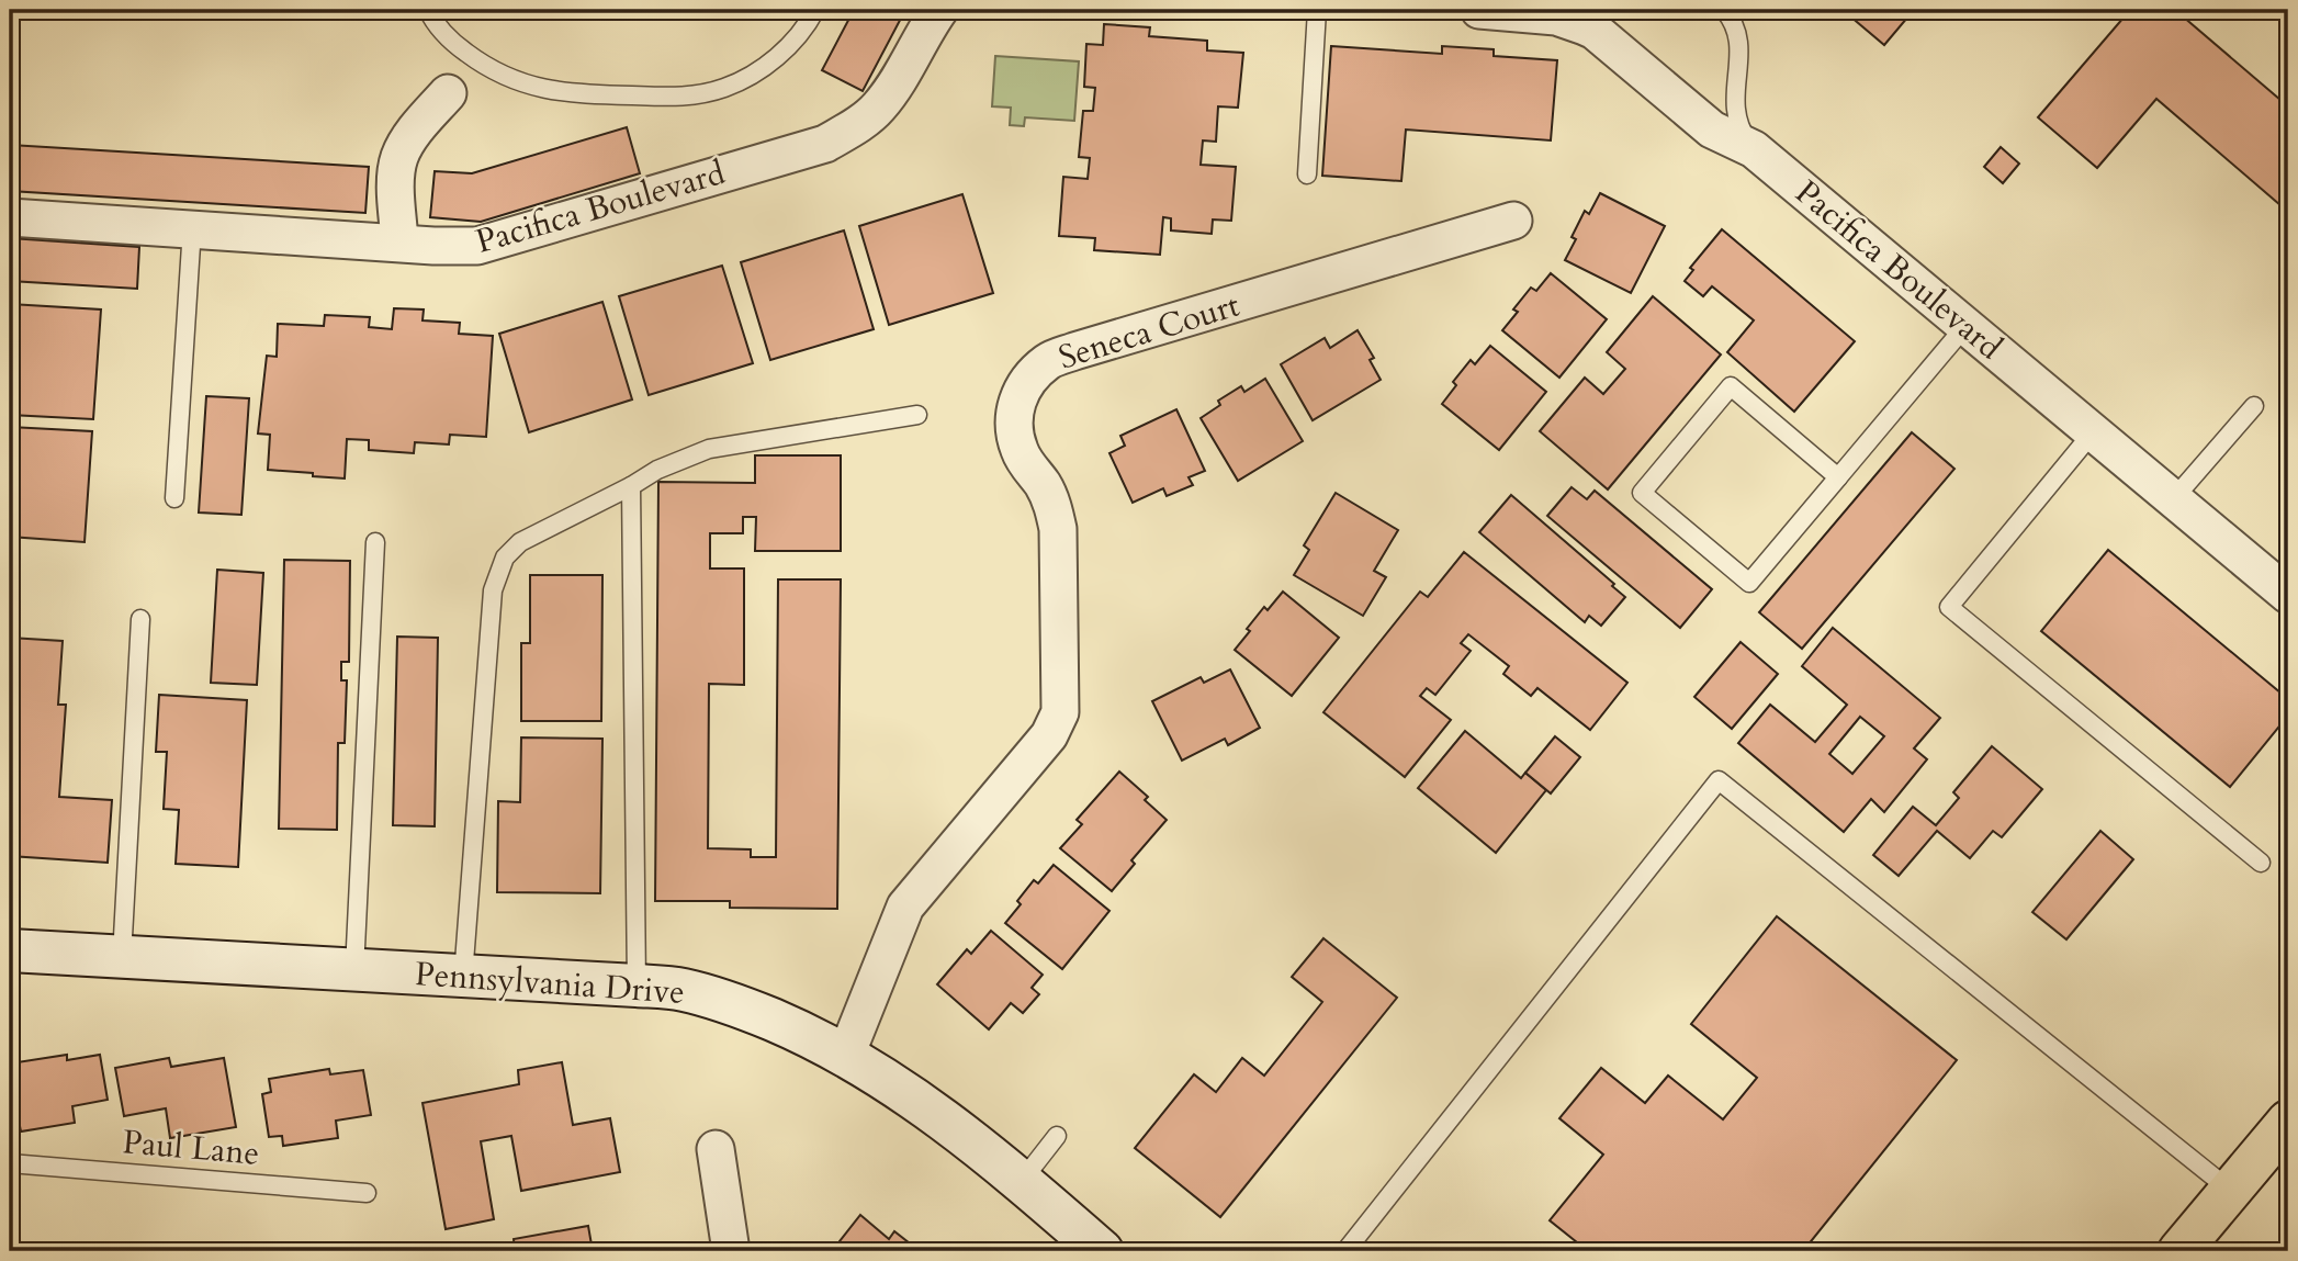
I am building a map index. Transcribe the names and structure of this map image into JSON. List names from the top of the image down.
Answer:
{
  "streets": {
    "street": ["Pacifica Boulevard", "Seneca Court", "Pennsylvania Drive"],
    "lane": ["Paul Lane"]
  },
  "crossings": [
    ["Seneca Court", "Pennsylvania Drive"]
  ]
}
